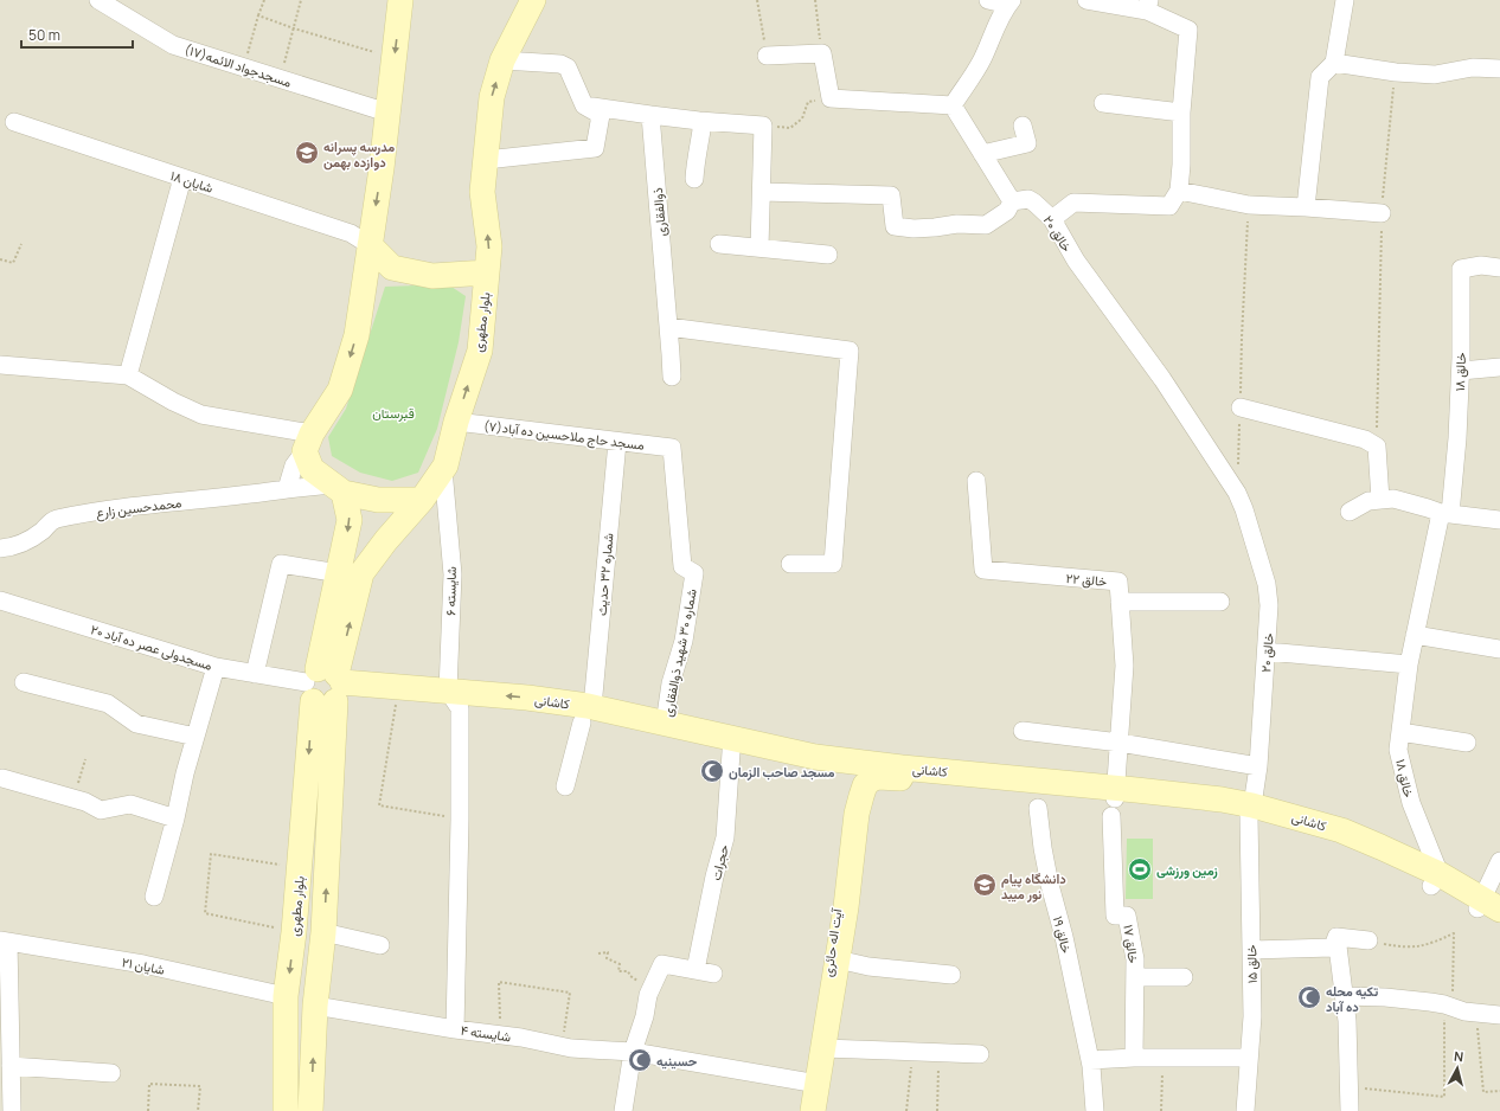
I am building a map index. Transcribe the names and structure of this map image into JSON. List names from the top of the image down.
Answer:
{
  "streets": {
    "street": [
      "مسجدجواد الائمه(۱۷)",
      "شایان ۱۸",
      "ذوالفقاری",
      "خالق ۲۰",
      "بلوار مطهری",
      "خالق ۱۸",
      "مسجد حاج ملاحسین ده آباد(۷)",
      "محمدحسین زارع",
      "شماره ۳۲ حدیث",
      "خالق ۲۲",
      "شایسته ۶",
      "مسجدولی عصر ده آباد ۲۰",
      "شماره ۳۰ شهید ذوالفقاری",
      "کاشانی",
      "حجرات",
      "خالق ۱۹",
      "آیت اله حائری",
      "خالق ۱۷",
      "خالق ۱۵",
      "شایان ۲۱",
      "شایسته ۴"
    ]
  },
  "crossings": [
    ["خالق ۲۰", "کاشانی"],
    ["خالق ۲۰", "خالق ۱۵"],
    ["بلوار مطهری", "مسجد حاج ملاحسین ده آباد(۷)"],
    ["بلوار مطهری", "محمدحسین زارع"],
    ["بلوار مطهری", "شایسته ۶"],
    ["بلوار مطهری", "مسجدولی عصر ده آباد ۲۰"],
    ["بلوار مطهری", "کاشانی"],
    ["بلوار مطهری", "شایان ۲۱"],
    ["بلوار مطهری", "شایسته ۴"],
    ["خالق ۱۸", "کاشانی"],
    ["مسجد حاج ملاحسین ده آباد(۷)", "شماره ۳۲ حدیث"],
    ["مسجد حاج ملاحسین ده آباد(۷)", "شماره ۳۰ شهید ذوالفقاری"],
    ["شماره ۳۲ حدیث", "کاشانی"],
    ["خالق ۲۲", "کاشانی"],
    ["خالق ۲۲", "خالق ۱۷"],
    ["شایسته ۶", "کاشانی"],
    ["شایسته ۶", "شایسته ۴"],
    ["مسجدولی عصر ده آباد ۲۰", "کاشانی"],
    ["شماره ۳۰ شهید ذوالفقاری", "کاشانی"],
    ["کاشانی", "حجرات"],
    ["کاشانی", "آیت اله حائری"],
    ["کاشانی", "خالق ۱۷"],
    ["کاشانی", "خالق ۱۵"],
    ["آیت اله حائری", "شایسته ۴"]
  ],
  "parks": ["قبرستان"],
  "places": {
    "school or university": ["مدرسه پسرانه دوازده بهمن", "دانشگاه پیام نور میبد"],
    "mosque": ["مسجد صاحب الزمان", "تکیه محله ده آباد", "حسینیه"],
    "sports": ["زمین ورزشی"]
  },
  "scale_bar": "50 m",
  "north": "top"
}
